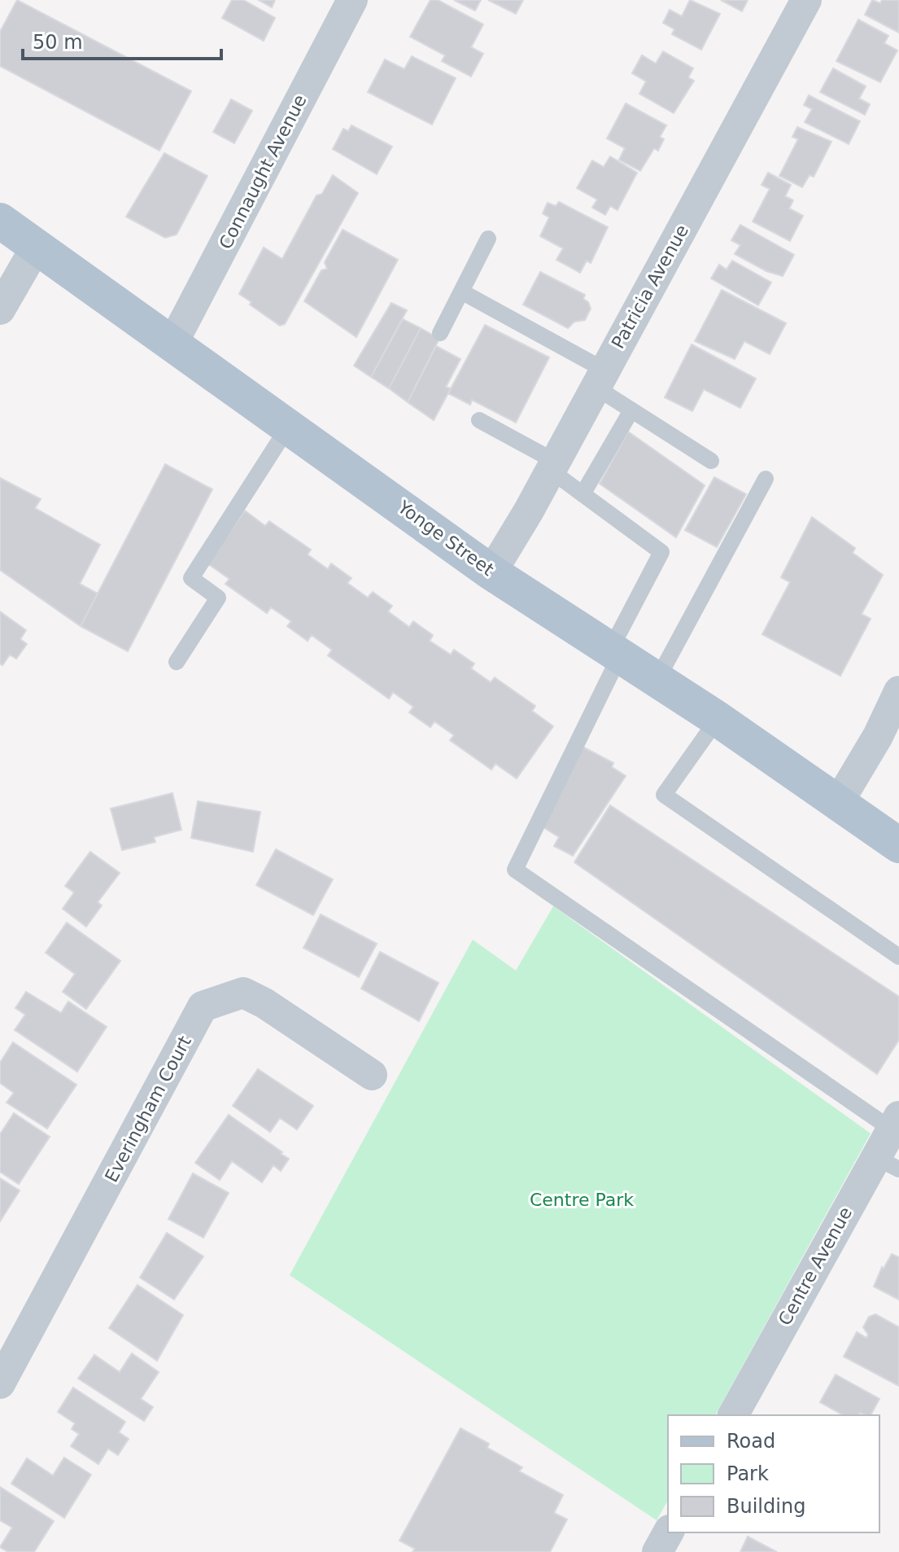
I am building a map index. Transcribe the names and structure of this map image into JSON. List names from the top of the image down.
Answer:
{
  "streets": {
    "main road": ["Yonge Street"],
    "street": [
      "Connaught Avenue",
      "Patricia Avenue",
      "Everingham Court",
      "Centre Avenue"
    ]
  },
  "crossings": [
    ["Connaught Avenue", "Yonge Street"],
    ["Patricia Avenue", "Yonge Street"]
  ],
  "parks": ["Centre Park"],
  "legend": ["Road", "Park", "Building"],
  "scale_bar": "50 m"
}
